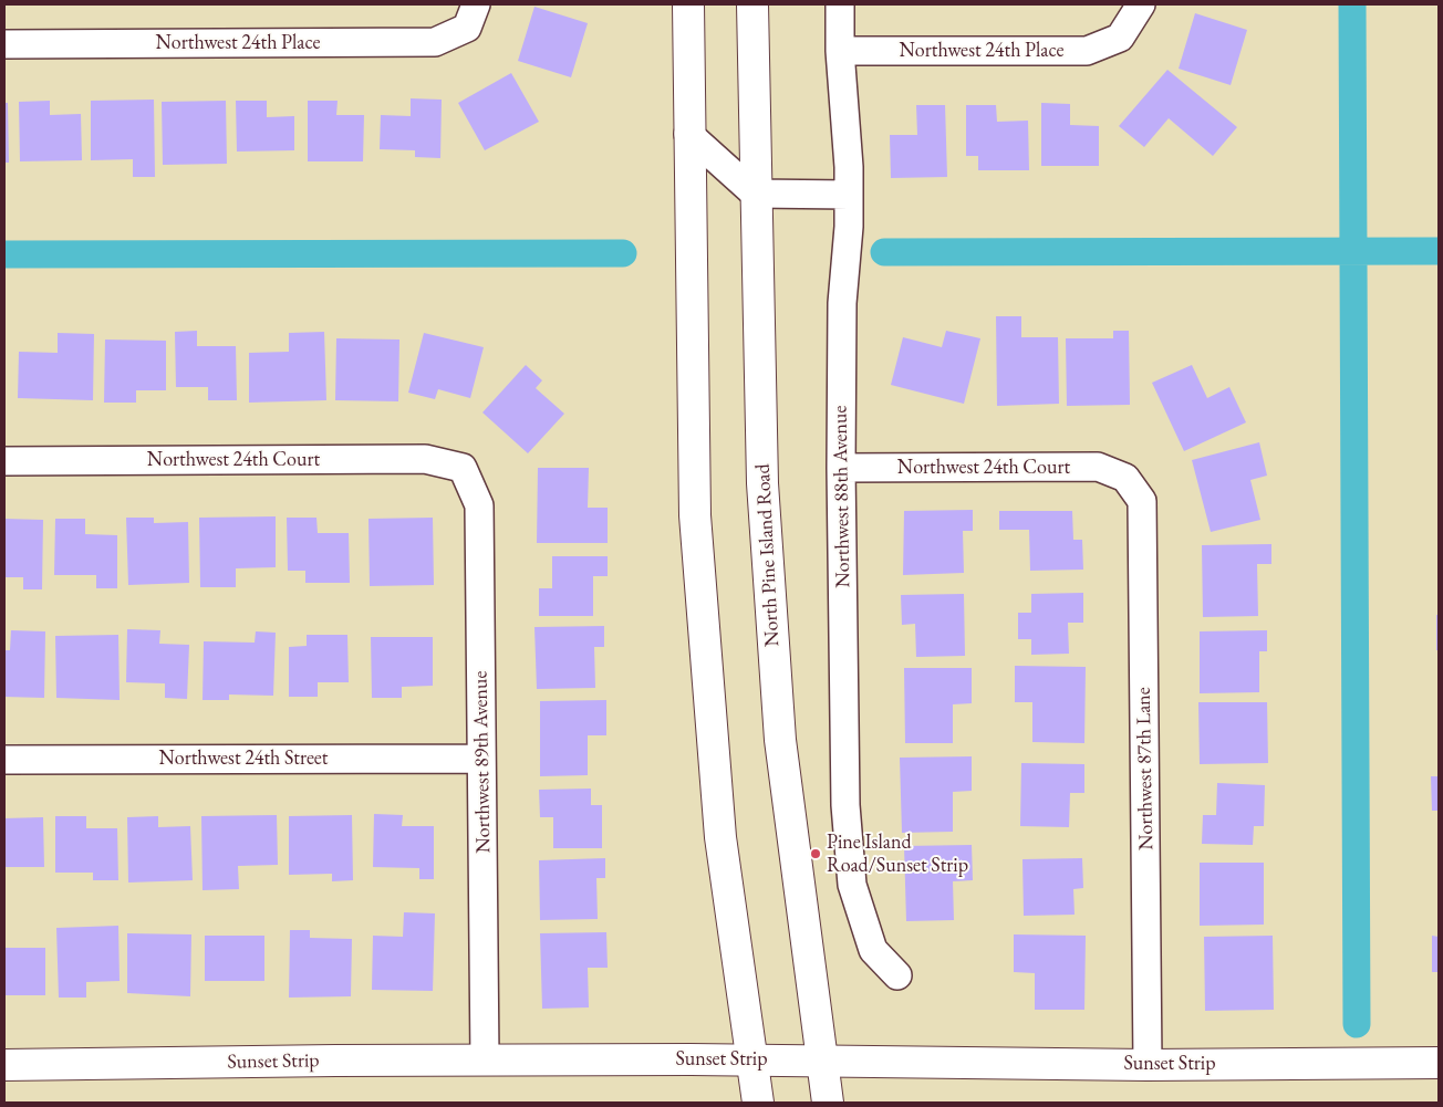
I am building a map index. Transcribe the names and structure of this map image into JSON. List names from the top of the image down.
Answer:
{
  "streets": {
    "main road": ["North Pine Island Road", "Sunset Strip"],
    "street": [
      "Northwest 24th Place",
      "Northwest 24th Court",
      "Northwest 88th Avenue",
      "Northwest 24th Street",
      "Northwest 89th Avenue",
      "Northwest 87th Lane"
    ]
  },
  "crossings": [
    ["Northwest 24th Place", "Northwest 88th Avenue"],
    ["Northwest 24th Court", "Northwest 88th Avenue"],
    ["Northwest 24th Court", "Northwest 89th Avenue"],
    ["Northwest 24th Court", "Northwest 87th Lane"],
    ["North Pine Island Road", "Sunset Strip"],
    ["Northwest 24th Street", "Northwest 89th Avenue"],
    ["Northwest 89th Avenue", "Sunset Strip"],
    ["Northwest 87th Lane", "Sunset Strip"]
  ],
  "places": ["Pine Island Road/Sunset Strip"]
}
